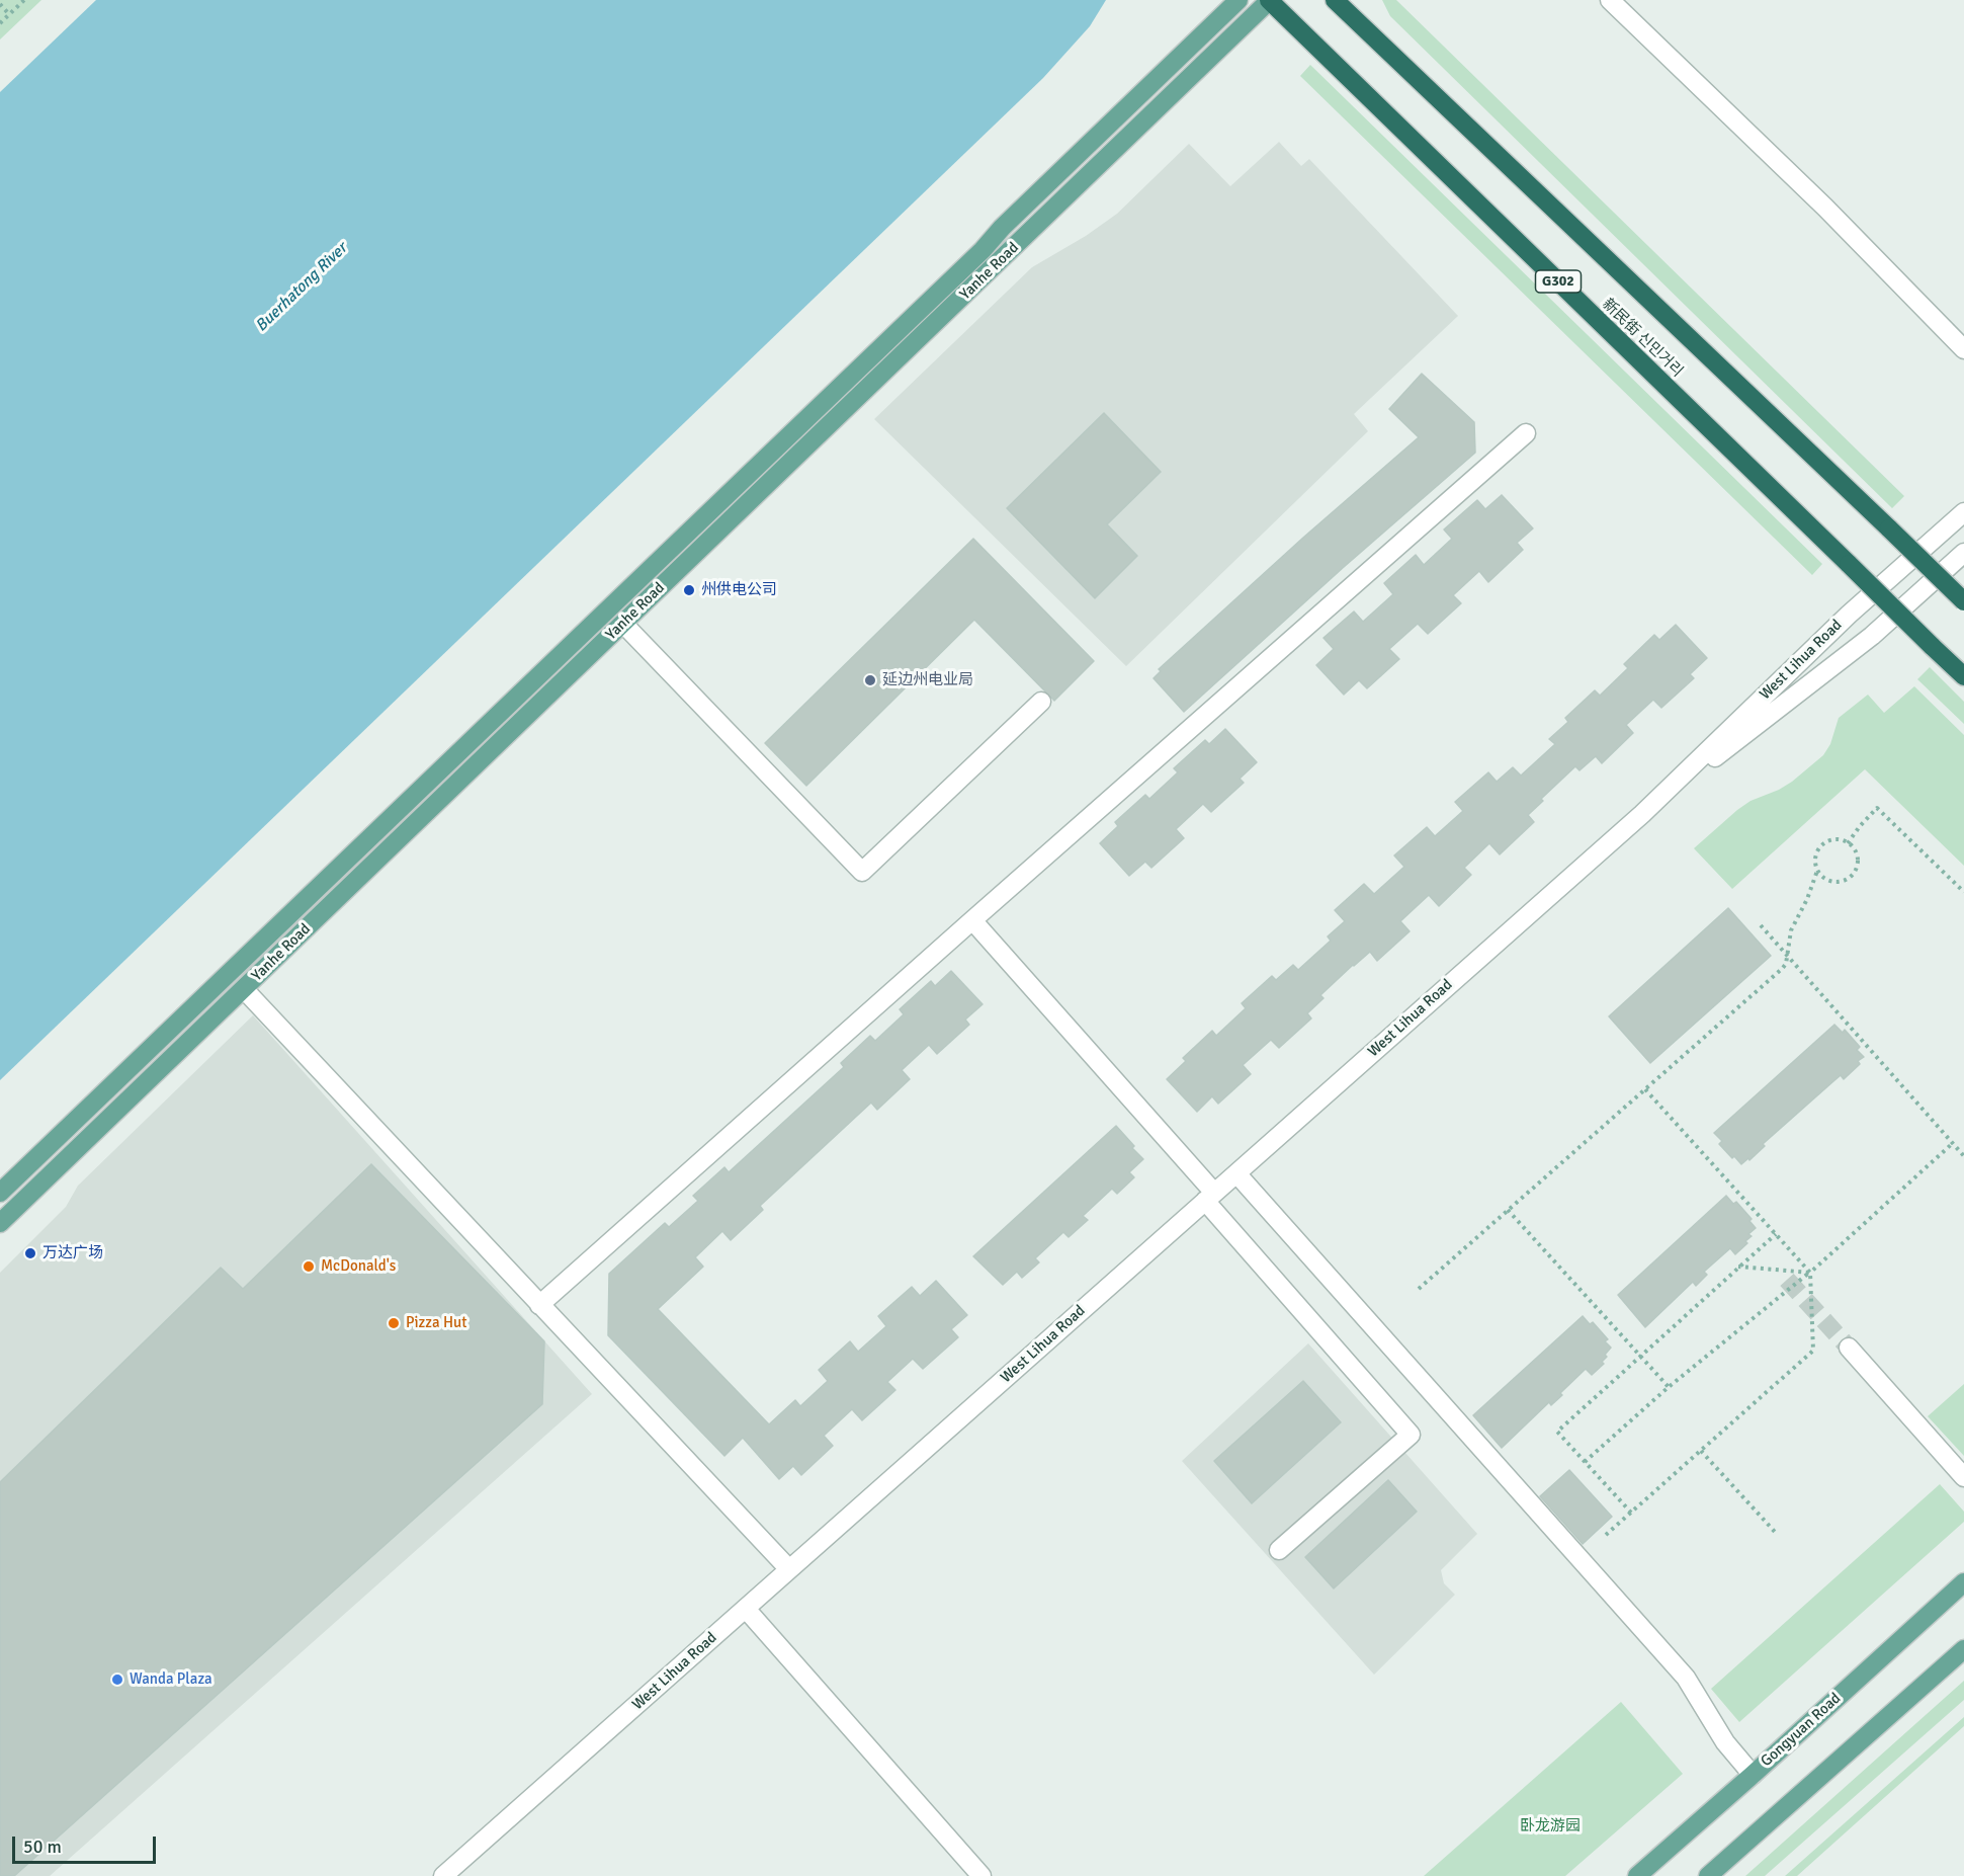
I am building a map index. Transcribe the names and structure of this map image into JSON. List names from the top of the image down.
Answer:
{
  "streets": {
    "highway": ["G302", "新民街 신민거리"],
    "main road": ["Yanhe Road", "Gongyuan Road"],
    "street": ["West Lihua Road"]
  },
  "crossings": [
    ["Yanhe Road", "新民街 신민거리"]
  ],
  "water": ["Buerhatong River"],
  "parks": ["卧龙游园"],
  "places": [
    "州供电公司",
    "延边州电业局",
    "万达广场",
    "McDonald's",
    "Pizza Hut",
    "Wanda Plaza"
  ],
  "scale_bar": "50 m"
}
